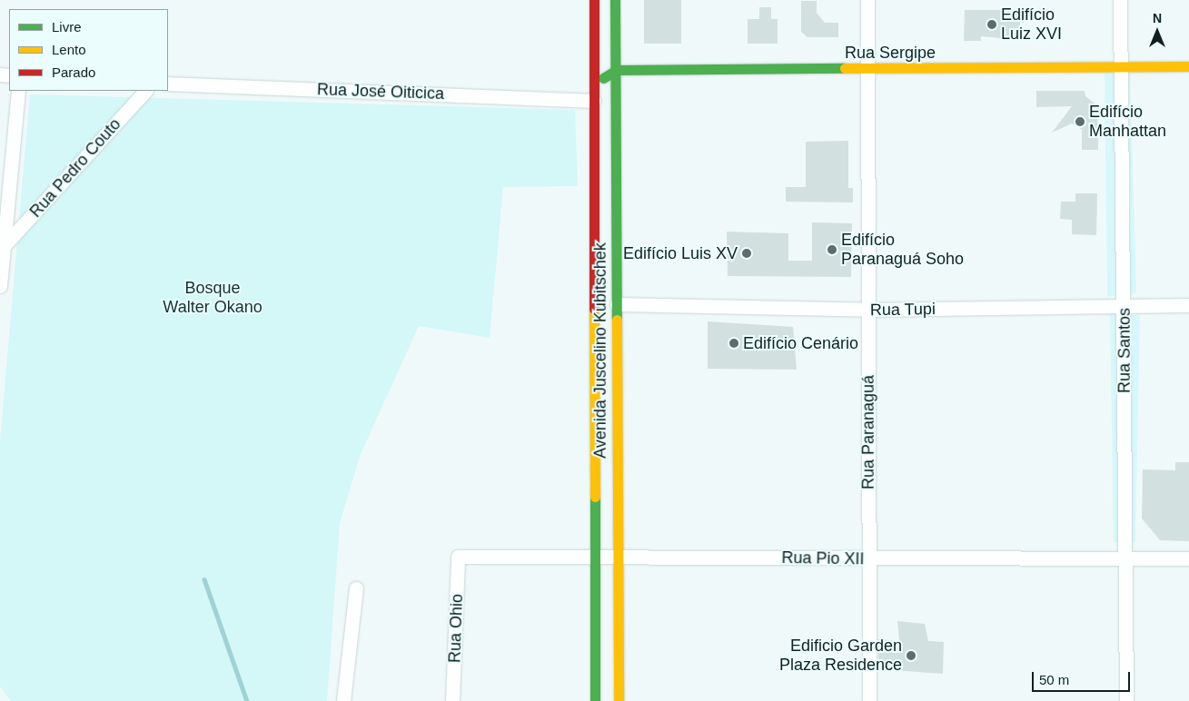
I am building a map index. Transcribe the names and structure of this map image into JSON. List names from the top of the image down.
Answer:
{
  "streets": {
    "main road": ["Rua Sergipe", "Avenida Juscelino Kubitschek"],
    "street": [
      "Rua José Oiticica",
      "Rua Pedro Couto",
      "Rua Tupi",
      "Rua Santos",
      "Rua Paranaguá",
      "Rua Pio XII",
      "Rua Ohio"
    ]
  },
  "crossings": [
    ["Rua Sergipe", "Avenida Juscelino Kubitschek"],
    ["Rua Sergipe", "Rua Santos"],
    ["Rua Sergipe", "Rua Paranaguá"],
    ["Rua José Oiticica", "Avenida Juscelino Kubitschek"],
    ["Rua Tupi", "Avenida Juscelino Kubitschek"],
    ["Rua Tupi", "Rua Santos"],
    ["Rua Tupi", "Rua Paranaguá"],
    ["Avenida Juscelino Kubitschek", "Rua Pio XII"],
    ["Rua Santos", "Rua Pio XII"],
    ["Rua Paranaguá", "Rua Pio XII"],
    ["Rua Pio XII", "Rua Ohio"]
  ],
  "parks": ["Bosque Walter Okano"],
  "places": [
    "Edifício Luiz XVI",
    "Edifício Manhattan",
    "Edifício Paranaguá Soho",
    "Edifício Luis XV",
    "Edifício Cenário",
    "Edificio Garden Plaza Residence"
  ],
  "legend": ["Livre", "Lento", "Parado"],
  "scale_bar": "50 m",
  "north": "top"
}
